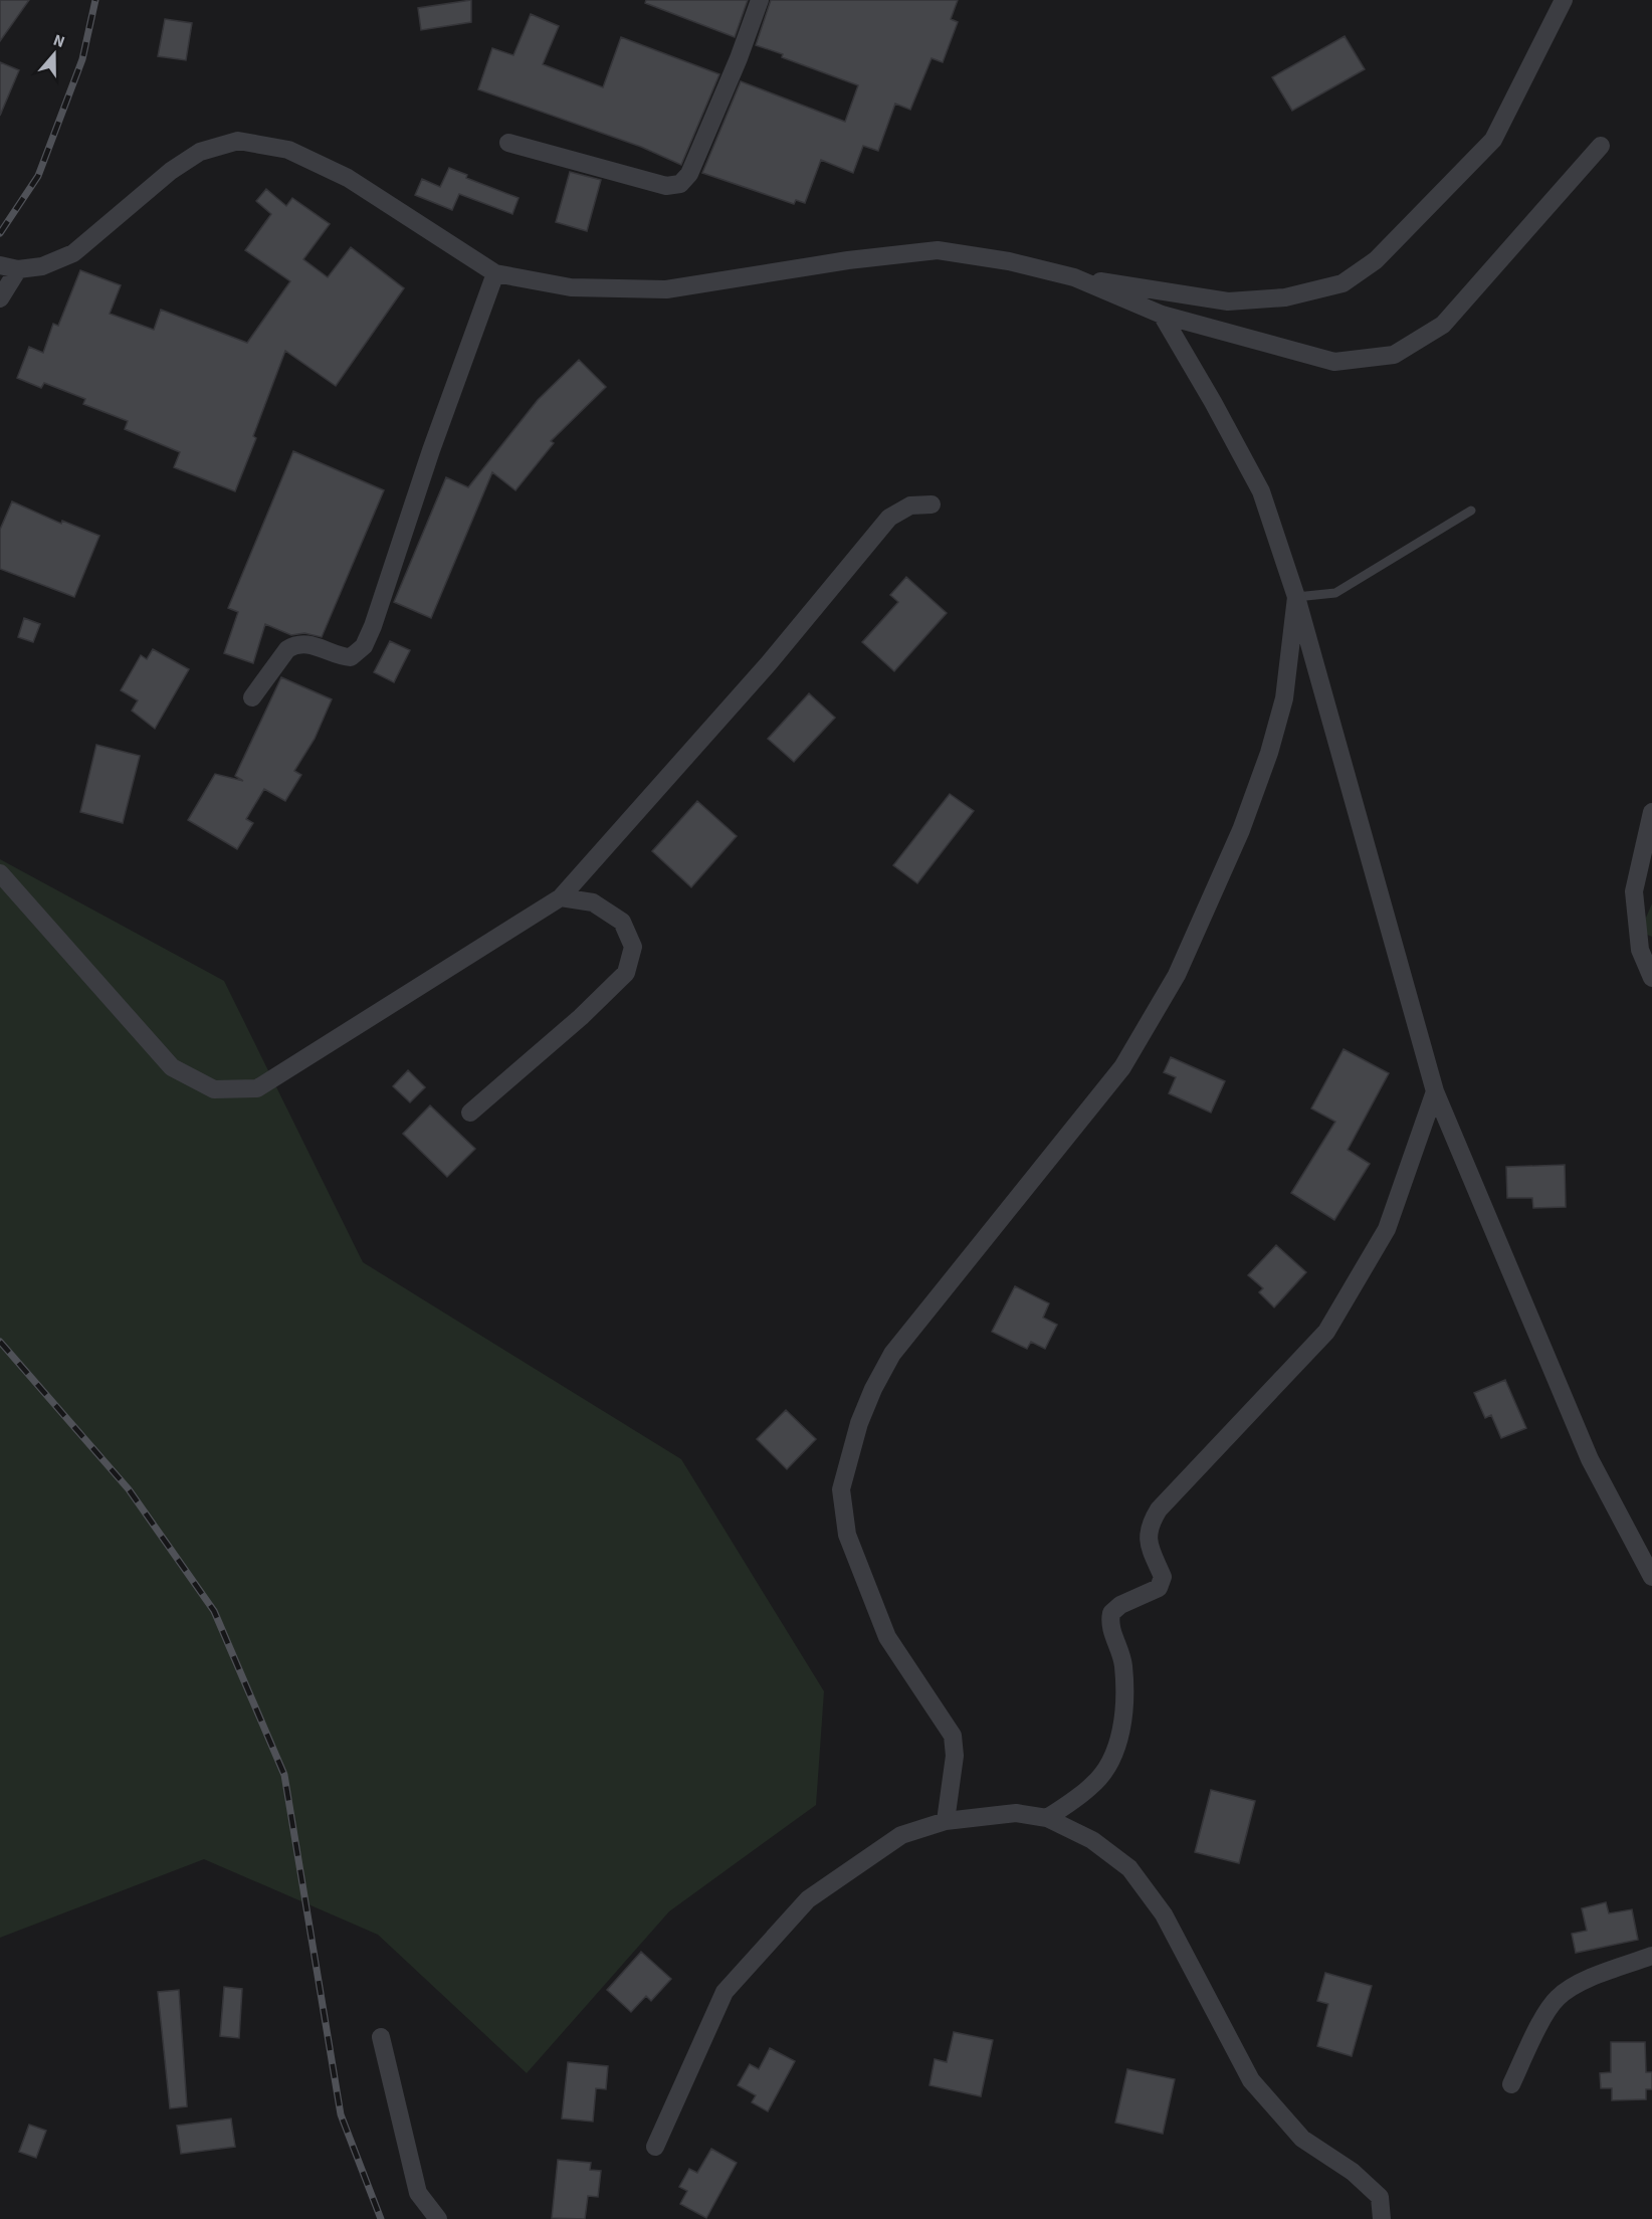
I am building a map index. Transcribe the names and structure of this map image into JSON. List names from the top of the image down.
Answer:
{
  "north": "top"
}
